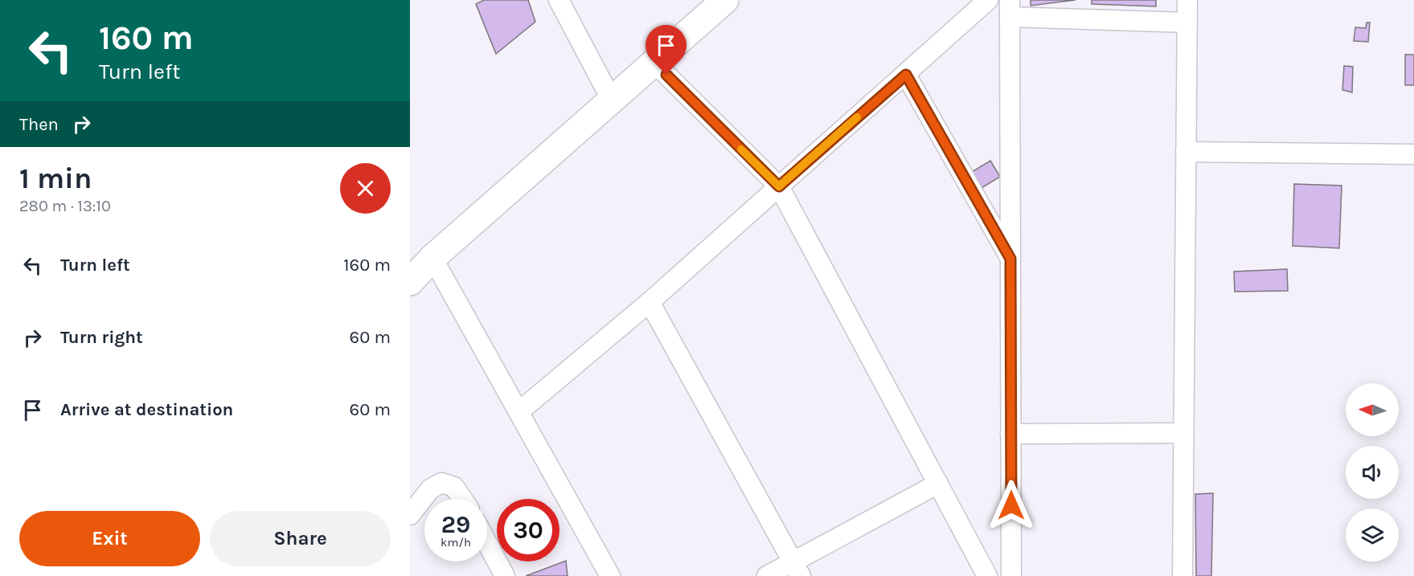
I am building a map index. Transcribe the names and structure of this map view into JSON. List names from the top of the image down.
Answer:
{
  "north": "left",
  "page": {
    "turn": ["160 m", "Turn left"],
    "then": "Then",
    "heading": ["1 min", "280 m · 13:10"],
    "list": [
      {
        "name": "Turn left",
        "value": "160 m"
      },
      {
        "name": "Turn right",
        "value": "60 m"
      },
      {
        "name": "Arrive at destination",
        "value": "60 m"
      }
    ],
    "speed": "29 km/h",
    "limit": "30",
    "buttons": ["Exit", "Share"]
  }
}
